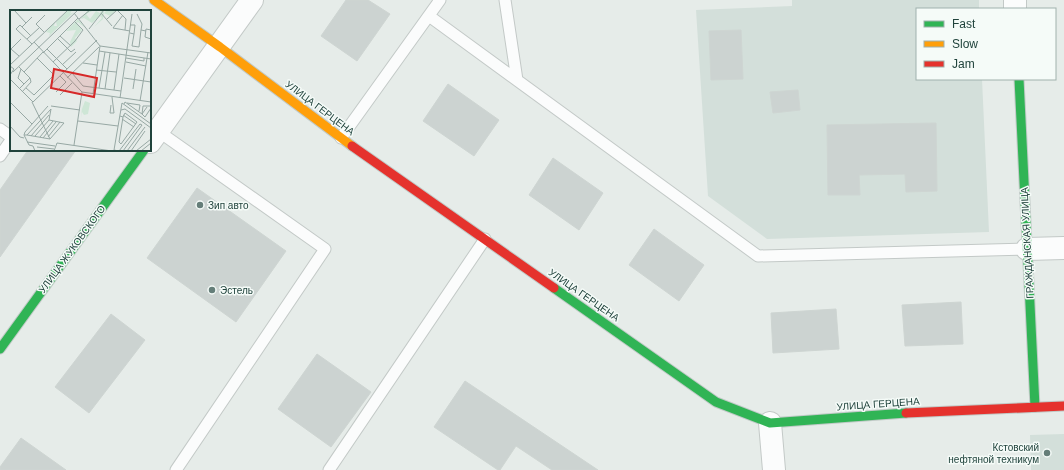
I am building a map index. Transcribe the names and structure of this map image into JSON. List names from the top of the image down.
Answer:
{
  "streets": {
    "street": ["УЛИЦА ГЕРЦЕНА", "ГРАЖДАНСКАЯ УЛИЦА", "УЛИЦА ЖУКОВСКОГО"]
  },
  "crossings": [
    ["УЛИЦА ГЕРЦЕНА", "ГРАЖДАНСКАЯ УЛИЦА"]
  ],
  "places": ["Зип авто", "Эстель", "Кстовский нефтяной техникум"],
  "legend": ["Fast", "Slow", "Jam"]
}
